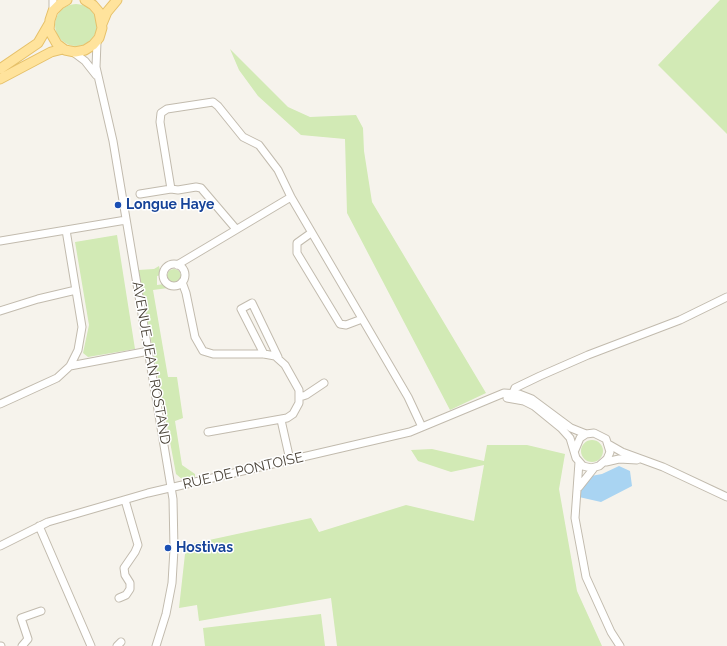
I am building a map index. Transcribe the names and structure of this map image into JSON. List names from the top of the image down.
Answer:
{
  "streets": {
    "street": ["AVENUE JEAN ROSTAND", "RUE DE PONTOISE"]
  },
  "crossings": [
    ["AVENUE JEAN ROSTAND", "RUE DE PONTOISE"]
  ],
  "places": ["Longue Haye", "Hostivas"]
}
